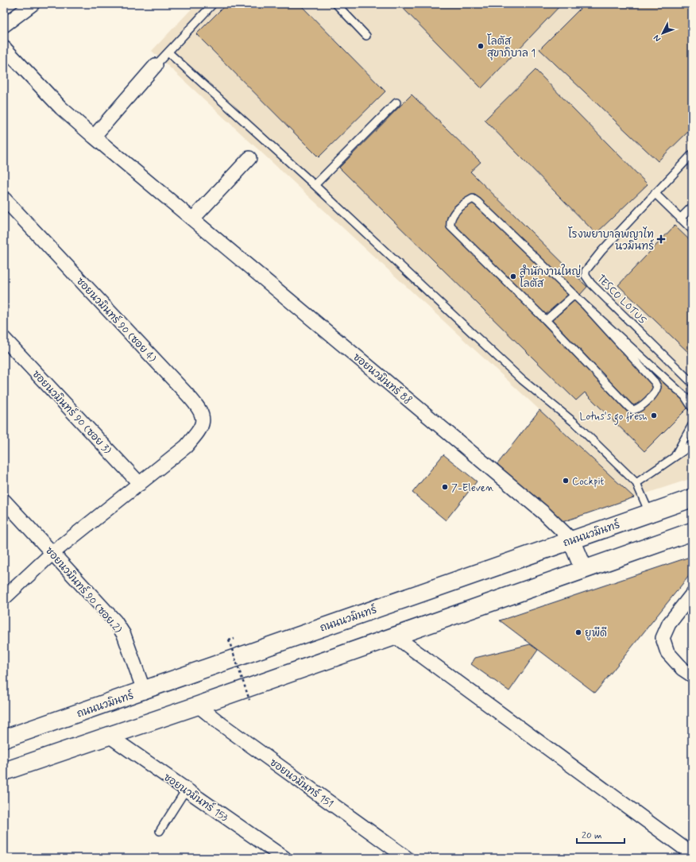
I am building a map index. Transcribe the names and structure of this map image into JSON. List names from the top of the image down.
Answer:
{
  "streets": {
    "main road": ["ถนนนวมินทร์"],
    "street": [
      "ซอยนวมินทร์ 90 (ซอย 4)",
      "ซอยนวมินทร์ 88",
      "ซอยนวมินทร์ 90 (ซอย 3)",
      "ซอยนวมินทร์ 90 (ซอย 2)",
      "ซอยนวมินทร์ 151",
      "ซอยนวมินทร์ 153"
    ],
    "lane": ["TESCO LOTUS"]
  },
  "crossings": [
    ["ซอยนวมินทร์ 90 (ซอย 4)", "ซอยนวมินทร์ 90 (ซอย 3)"],
    ["ซอยนวมินทร์ 90 (ซอย 4)", "ซอยนวมินทร์ 90 (ซอย 2)"],
    ["ซอยนวมินทร์ 88", "ถนนนวมินทร์"],
    ["ถนนนวมินทร์", "ซอยนวมินทร์ 90 (ซอย 2)"]
  ],
  "places": {
    "other": [
      "โลตัส สุขาภิบาล 1",
      "สำนักงานใหญ่ โลตัส",
      "Lotus's go fresh",
      "Cockpit",
      "7-Eleven",
      "ยูพีดี"
    ],
    "health": ["โรงพยาบาลพญาไท นวมินทร์"]
  },
  "scale_bar": "20 m",
  "north": "bottom left"
}
